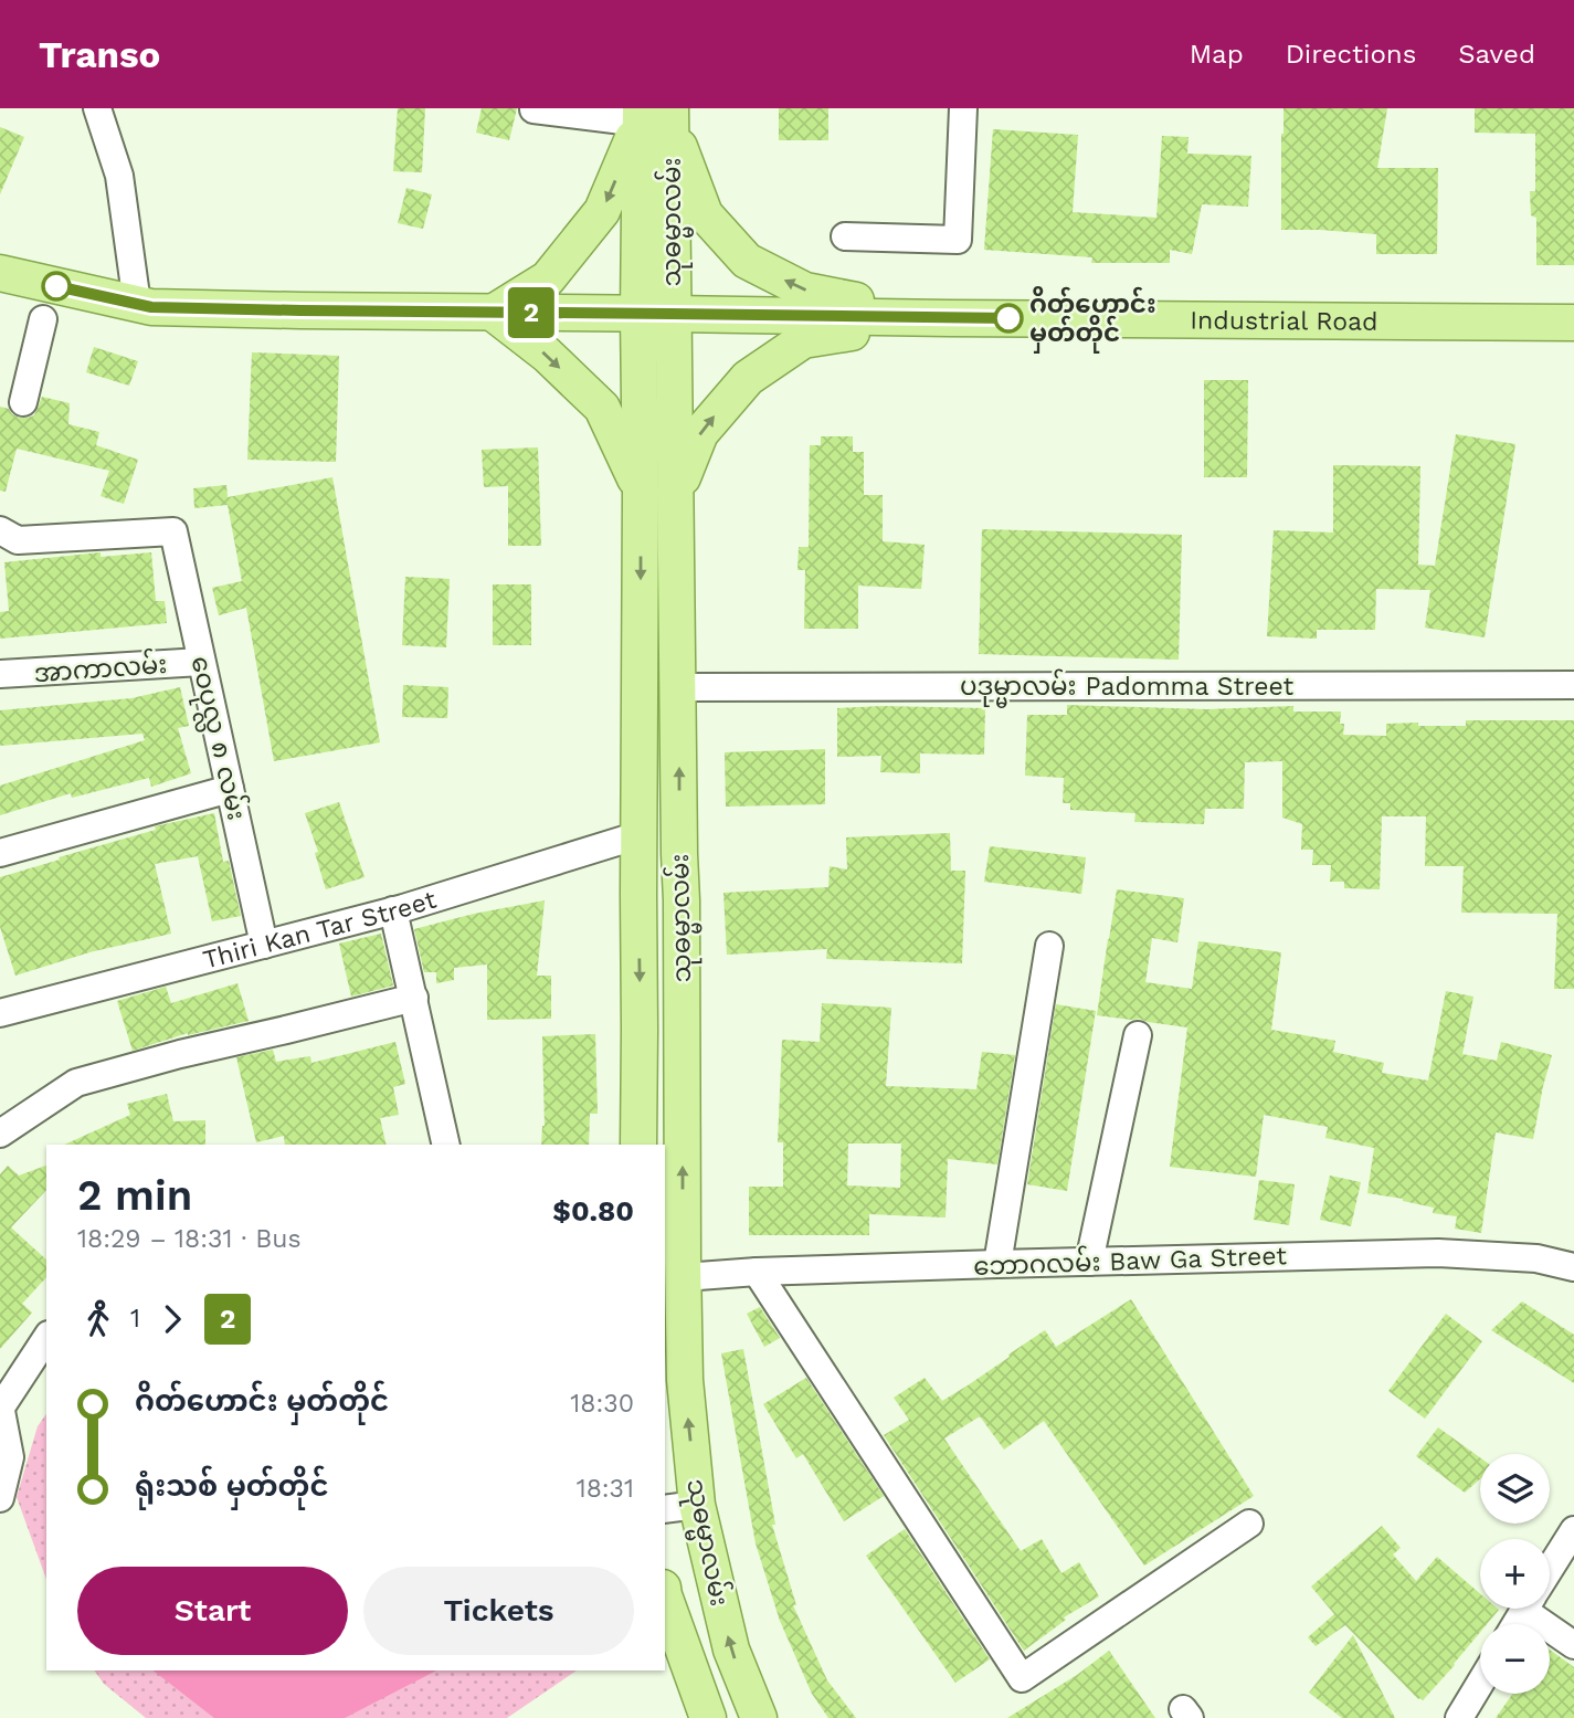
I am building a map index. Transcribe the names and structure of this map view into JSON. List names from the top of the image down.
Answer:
{
  "streets": {
    "main road": ["သုဓမ္မာလမ်း", "Industrial Road"],
    "street": [
      "အာကာလမ်း",
      "ပဒုမ္မာလမ်း Padomma Street",
      "ဝေပုလ္လ ၈ လမ်း",
      "Thiri Kan Tar Street",
      "ဘောဂလမ်း Baw Ga Street"
    ]
  },
  "crossings": [
    ["သုဓမ္မာလမ်း", "ပဒုမ္မာလမ်း Padomma Street"],
    ["သုဓမ္မာလမ်း", "Thiri Kan Tar Street"],
    ["သုဓမ္မာလမ်း", "ဘောဂလမ်း Baw Ga Street"],
    ["အာကာလမ်း", "ဝေပုလ္လ ၈ လမ်း"],
    ["ဝေပုလ္လ ၈ လမ်း", "Thiri Kan Tar Street"]
  ],
  "places": ["ဂိတ်ဟောင်း မှတ်တိုင်"],
  "lines": ["bus line 2"],
  "page": {
    "header": "Transo",
    "nav": ["Map", "Directions", "Saved"],
    "on_map": "2",
    "heading": ["2 min", "18:29 – 18:31 · Bus", "$0.80"],
    "legs": ["1", "2"],
    "list": [
      {
        "name": "ဂိတ်ဟောင်း မှတ်တိုင်",
        "value": "18:30"
      },
      {
        "name": "ရုံးသစ် မှတ်တိုင်",
        "value": "18:31"
      }
    ],
    "map_buttons": ["+", "−"],
    "buttons": ["Start", "Tickets"]
  }
}
